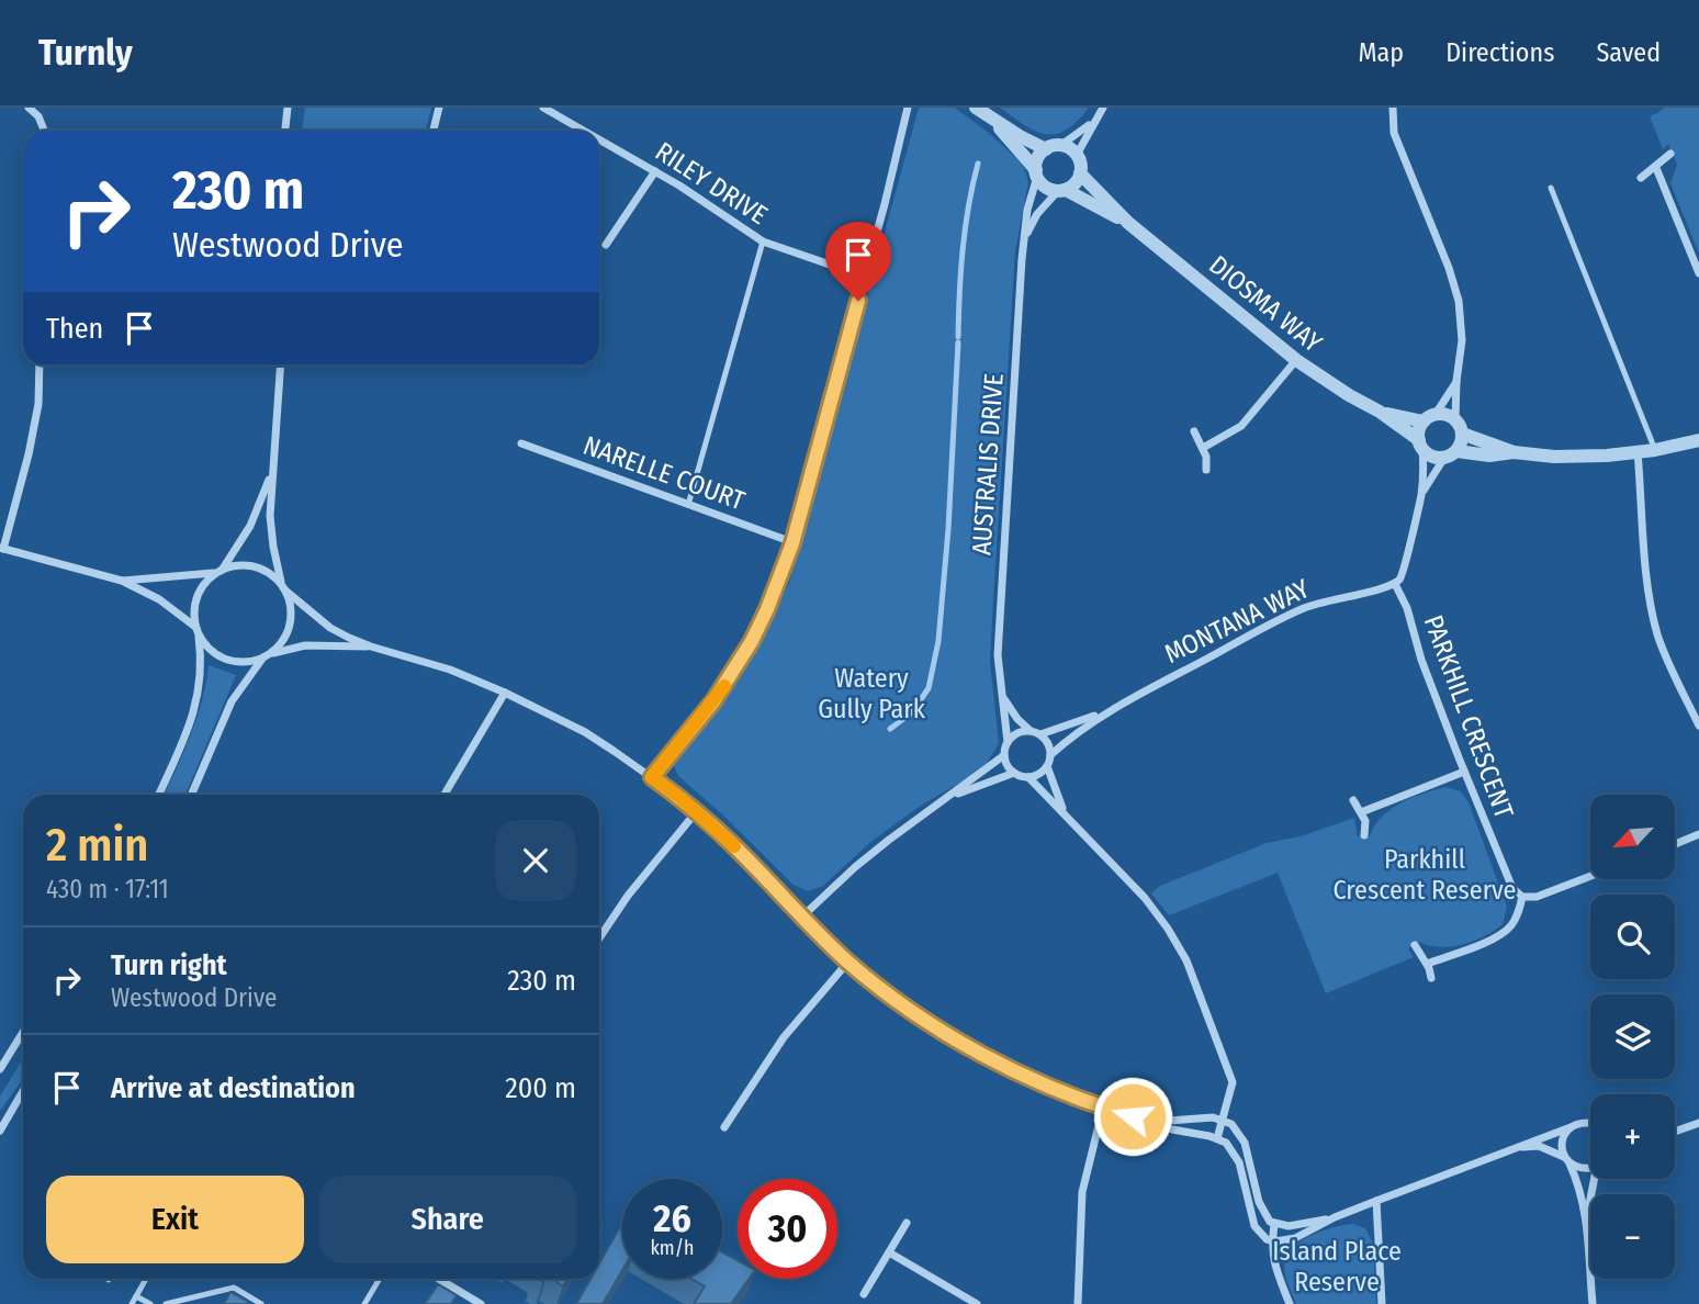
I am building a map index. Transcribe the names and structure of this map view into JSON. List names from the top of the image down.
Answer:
{
  "streets": {
    "street": [
      "RILEY DRIVE",
      "DIOSMA WAY",
      "AUSTRALIS DRIVE",
      "NARELLE COURT",
      "MONTANA WAY",
      "PARKHILL CRESCENT"
    ]
  },
  "crossings": [
    ["DIOSMA WAY", "AUSTRALIS DRIVE"],
    ["AUSTRALIS DRIVE", "MONTANA WAY"],
    ["MONTANA WAY", "PARKHILL CRESCENT"]
  ],
  "parks": ["Watery Gully Park", "Parkhill Crescent Reserve", "Island Place Reserve"],
  "north": "bottom left",
  "page": {
    "header": "Turnly",
    "nav": ["Map", "Directions", "Saved"],
    "turn": ["230 m", "Westwood Drive"],
    "then": "Then",
    "map_buttons": ["+", "−"],
    "heading": ["2 min", "430 m · 17:11"],
    "list": [
      {
        "name": "Turn right",
        "note": "Westwood Drive",
        "value": "230 m"
      },
      {
        "name": "Arrive at destination",
        "value": "200 m"
      }
    ],
    "buttons": ["Exit", "Share"],
    "speed": "26 km/h",
    "limit": "30"
  }
}
